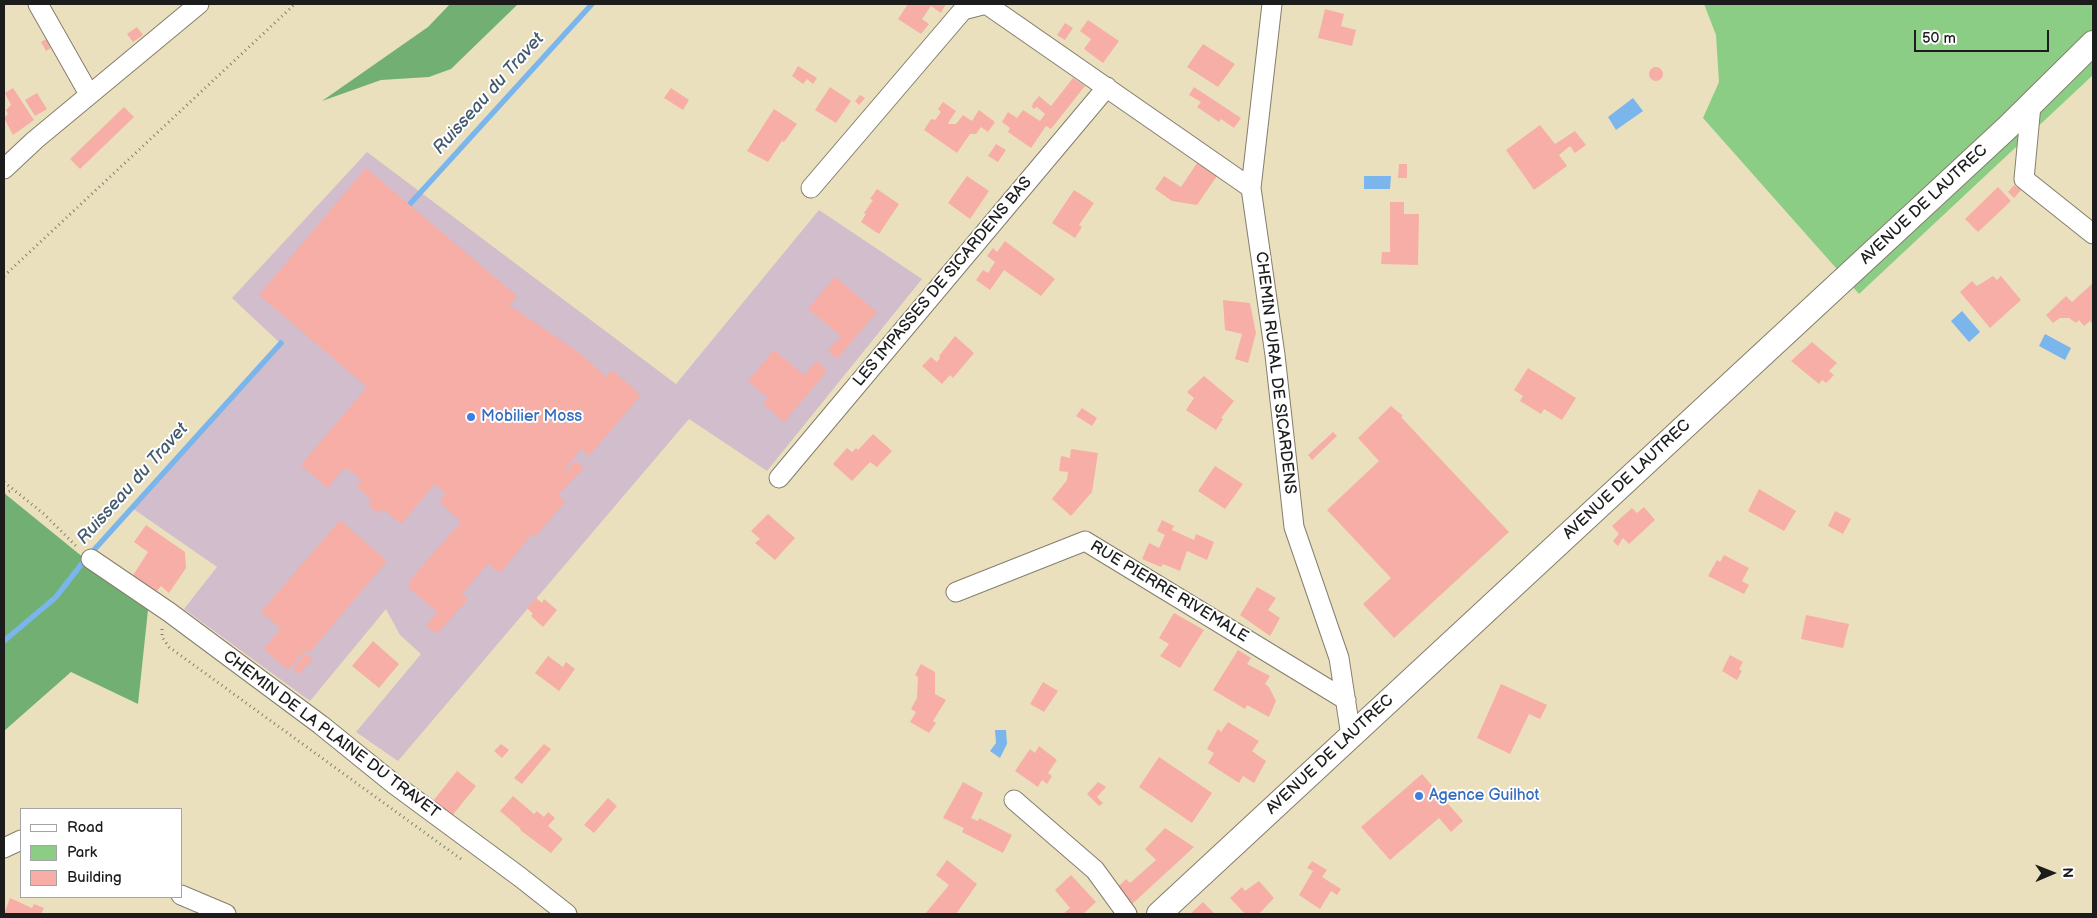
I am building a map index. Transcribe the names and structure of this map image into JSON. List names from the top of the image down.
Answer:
{
  "streets": {
    "main road": ["AVENUE DE LAUTREC"],
    "street": [
      "LES IMPASSES DE SICARDENS BAS",
      "CHEMIN RURAL DE SICARDENS",
      "RUE PIERRE RIVEMALE",
      "CHEMIN DE LA PLAINE DU TRAVET"
    ]
  },
  "crossings": [
    ["AVENUE DE LAUTREC", "CHEMIN RURAL DE SICARDENS"],
    ["CHEMIN RURAL DE SICARDENS", "RUE PIERRE RIVEMALE"]
  ],
  "water": ["Ruisseau du Travet"],
  "places": ["Mobilier Moss", "Agence Guilhot"],
  "legend": ["Road", "Park", "Building"],
  "scale_bar": "50 m",
  "north": "right"
}
